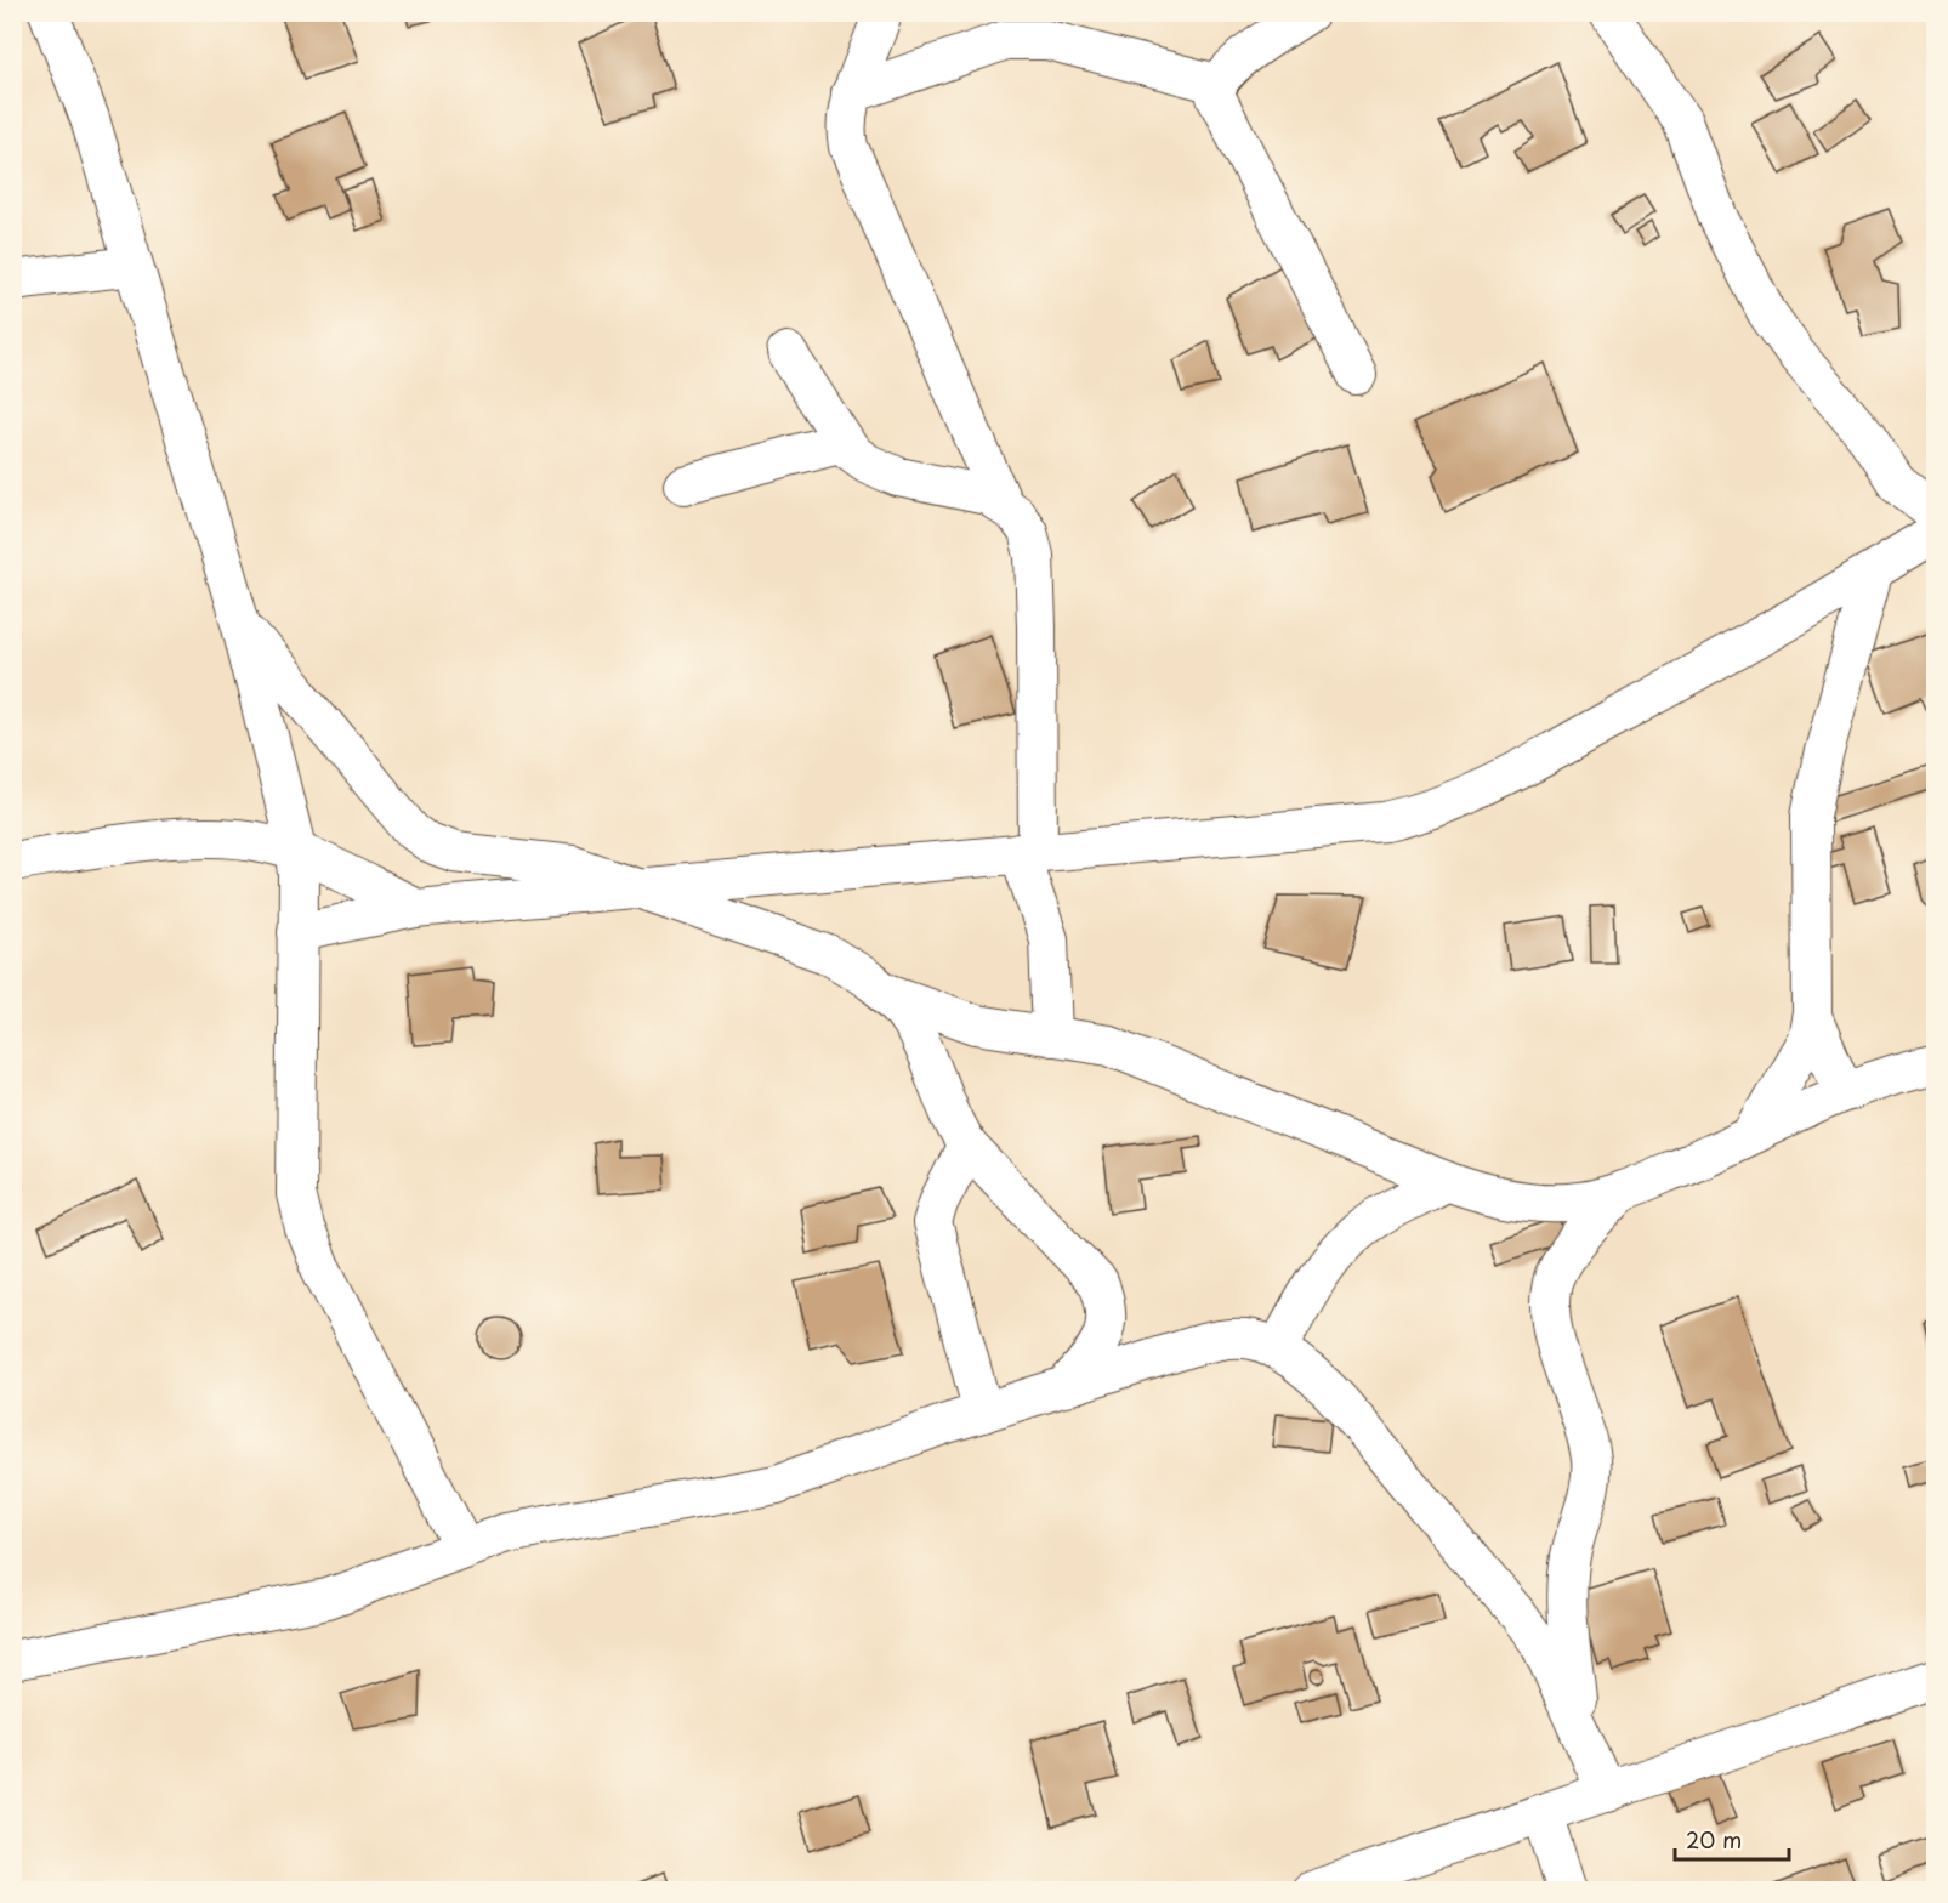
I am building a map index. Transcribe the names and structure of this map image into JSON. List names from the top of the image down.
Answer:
{
  "scale_bar": "20 m"
}
